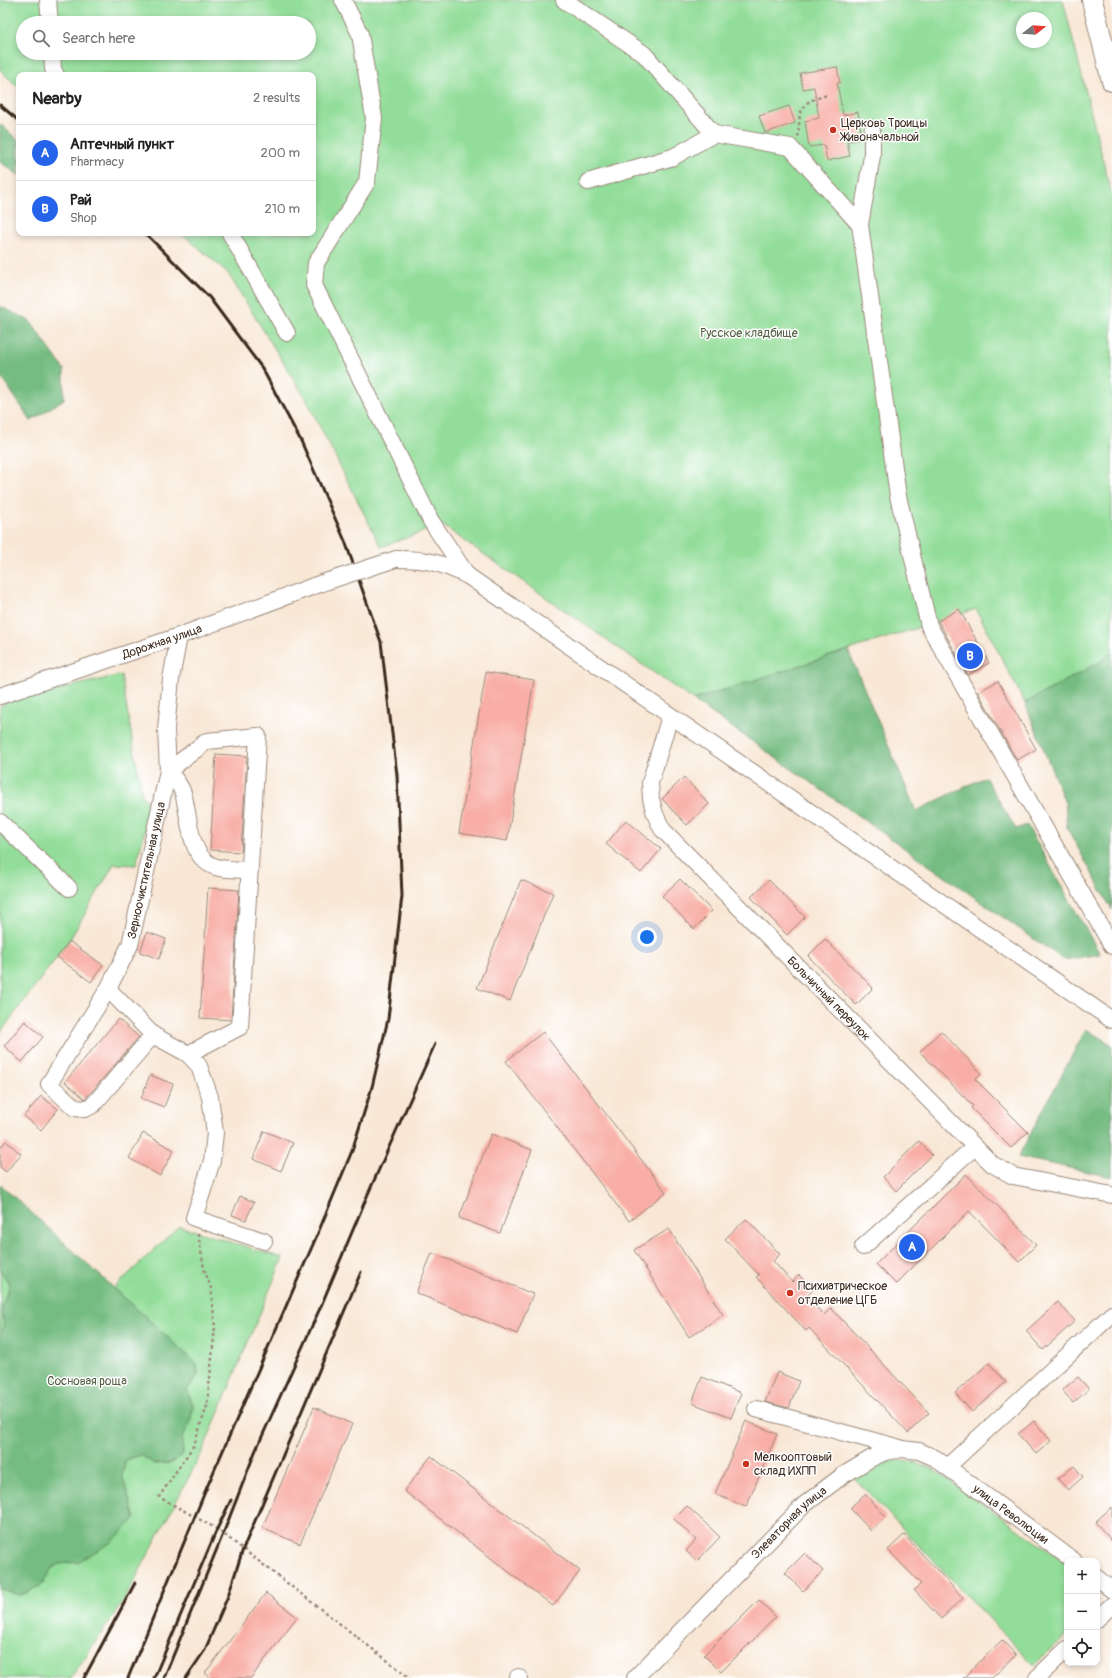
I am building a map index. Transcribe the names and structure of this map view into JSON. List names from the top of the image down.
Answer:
{
  "streets": {
    "street": [
      "Дорожная улица",
      "Зерноочистительная улица",
      "Больничный переулок",
      "улица Революции",
      "Элеваторная улица"
    ]
  },
  "crossings": [
    ["Дорожная улица", "Зерноочистительная улица"],
    ["улица Революции", "Элеваторная улица"]
  ],
  "parks": ["Русское кладбище", "Сосновая роща"],
  "places": ["Церковь Троицы Живоначальной", "Психиатрическое отделение ЦГБ", "Мелкооптовый склад ИХПП"],
  "north": "right",
  "page": {
    "search": "Search here",
    "heading": ["Nearby", "2 results"],
    "list": [
      {
        "mark": "A",
        "name": "Аптечный пункт",
        "note": "Pharmacy",
        "value": "200 m"
      },
      {
        "mark": "B",
        "name": "Рай",
        "note": "Shop",
        "value": "210 m"
      }
    ],
    "pins": ["B", "A"],
    "map_buttons": ["+", "−"]
  }
}
